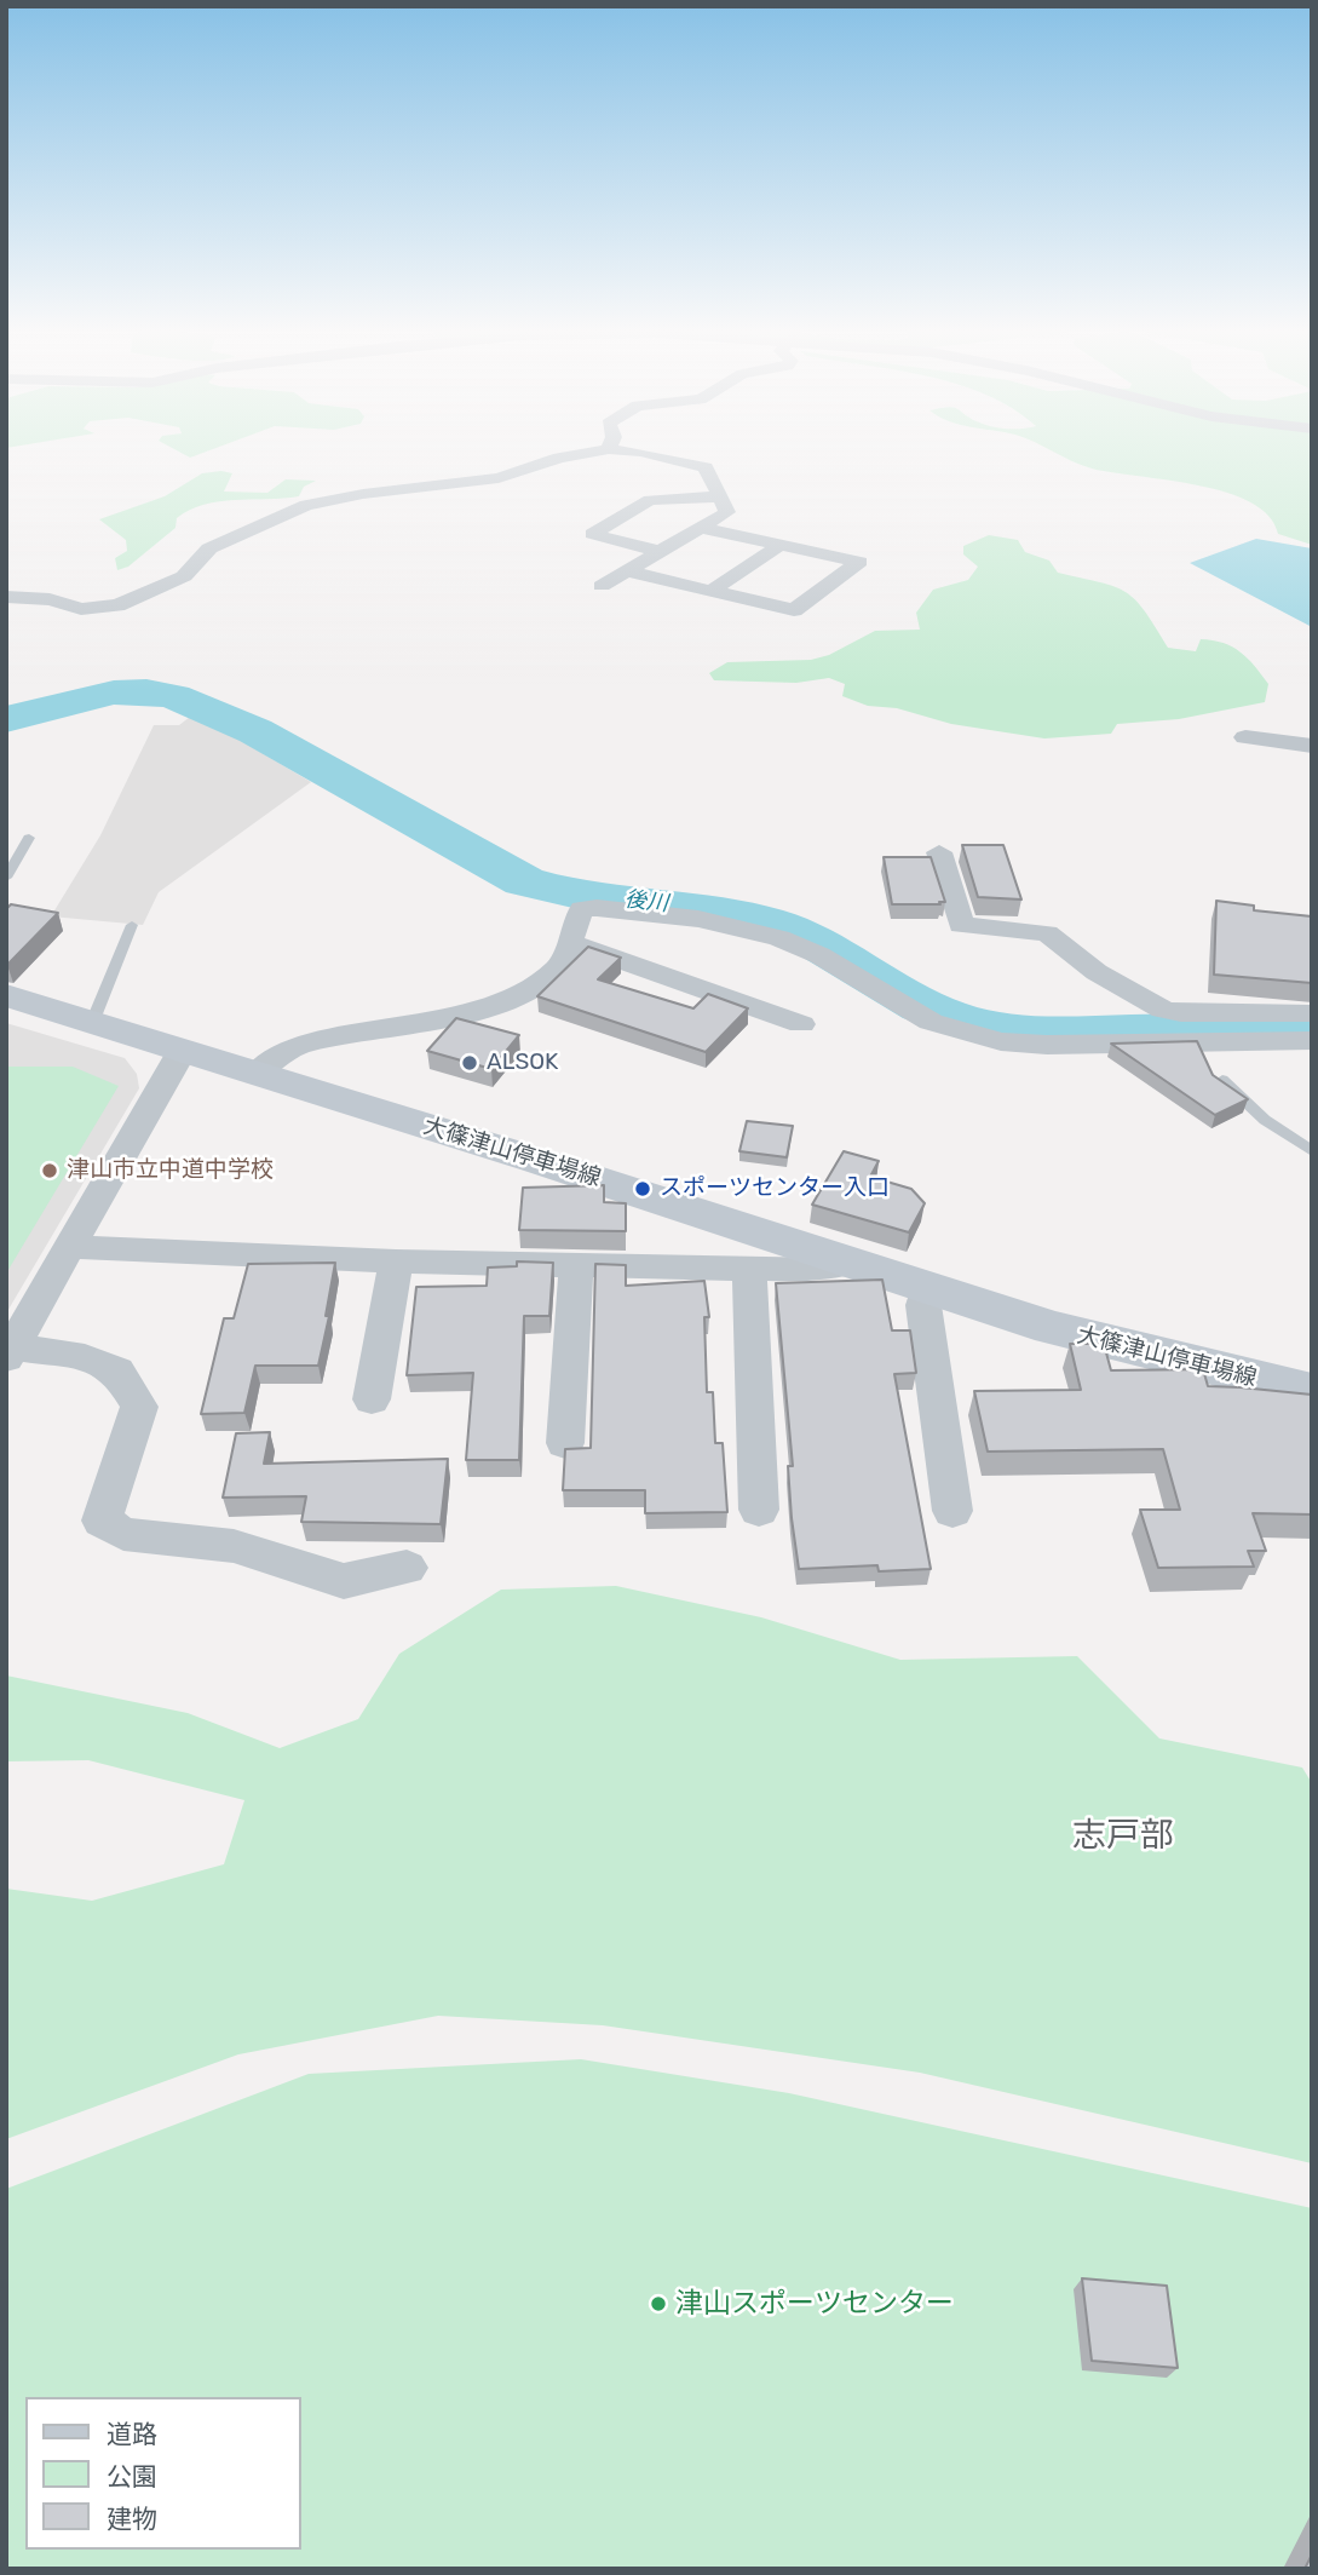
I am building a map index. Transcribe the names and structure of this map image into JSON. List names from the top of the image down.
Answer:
{
  "streets": {
    "main road": ["大篠津山停車場線"]
  },
  "districts": ["志戸部"],
  "water": ["後川"],
  "places": [
    "ALSOK",
    "津山市立中道中学校",
    "スポーツセンター入口",
    "津山スポーツセンター"
  ],
  "legend": ["道路", "公園", "建物"]
}
